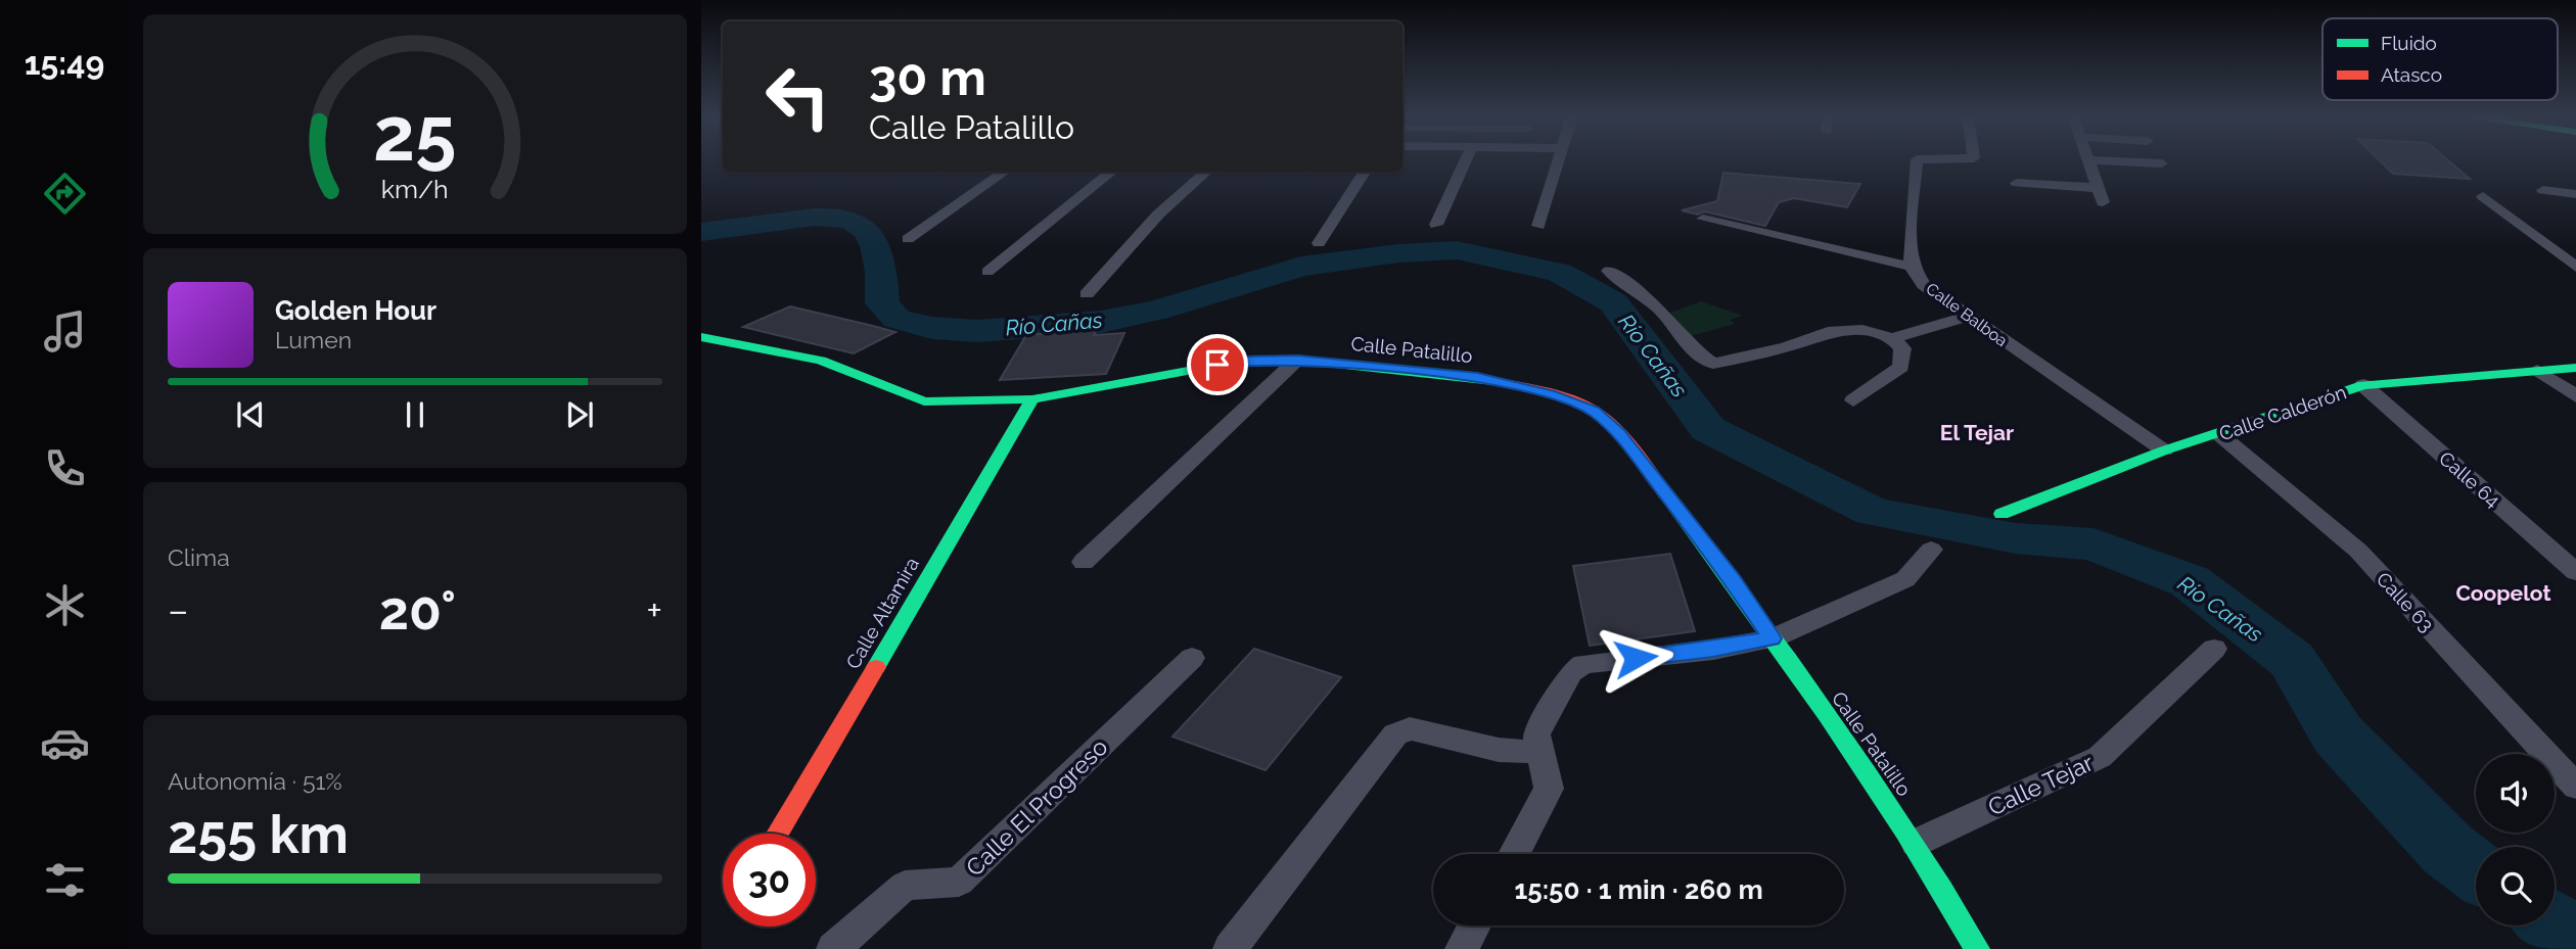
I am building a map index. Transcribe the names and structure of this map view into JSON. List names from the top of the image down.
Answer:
{
  "streets": {
    "street": [
      "Calle Balboa",
      "Calle Patalillo",
      "Calle Calderón",
      "Calle 64",
      "Calle 63",
      "Calle Altamira",
      "Calle Tejar",
      "Calle El Progreso"
    ]
  },
  "crossings": [
    ["Calle Balboa", "Calle Calderón"],
    ["Calle Patalillo", "Calle Altamira"],
    ["Calle Patalillo", "Calle Tejar"],
    ["Calle Calderón", "Calle 64"],
    ["Calle Calderón", "Calle 63"]
  ],
  "districts": ["El Tejar", "Coopelot"],
  "water": ["Río Cañas"],
  "legend": ["Fluido", "Atasco"],
  "page": {
    "tabs": "15:49",
    "turn": ["30 m", "Calle Patalillo"],
    "song": ["Golden Hour", "Lumen"],
    "tile": [
      "Clima",
      ["Autonomía · 51%", "255 km"]
    ],
    "heat": ["−", "20°", "+"],
    "limit": "30",
    "trip": "15:50 · 1 min · 260 m",
    "gauge": ["25", "km/h"]
  }
}
